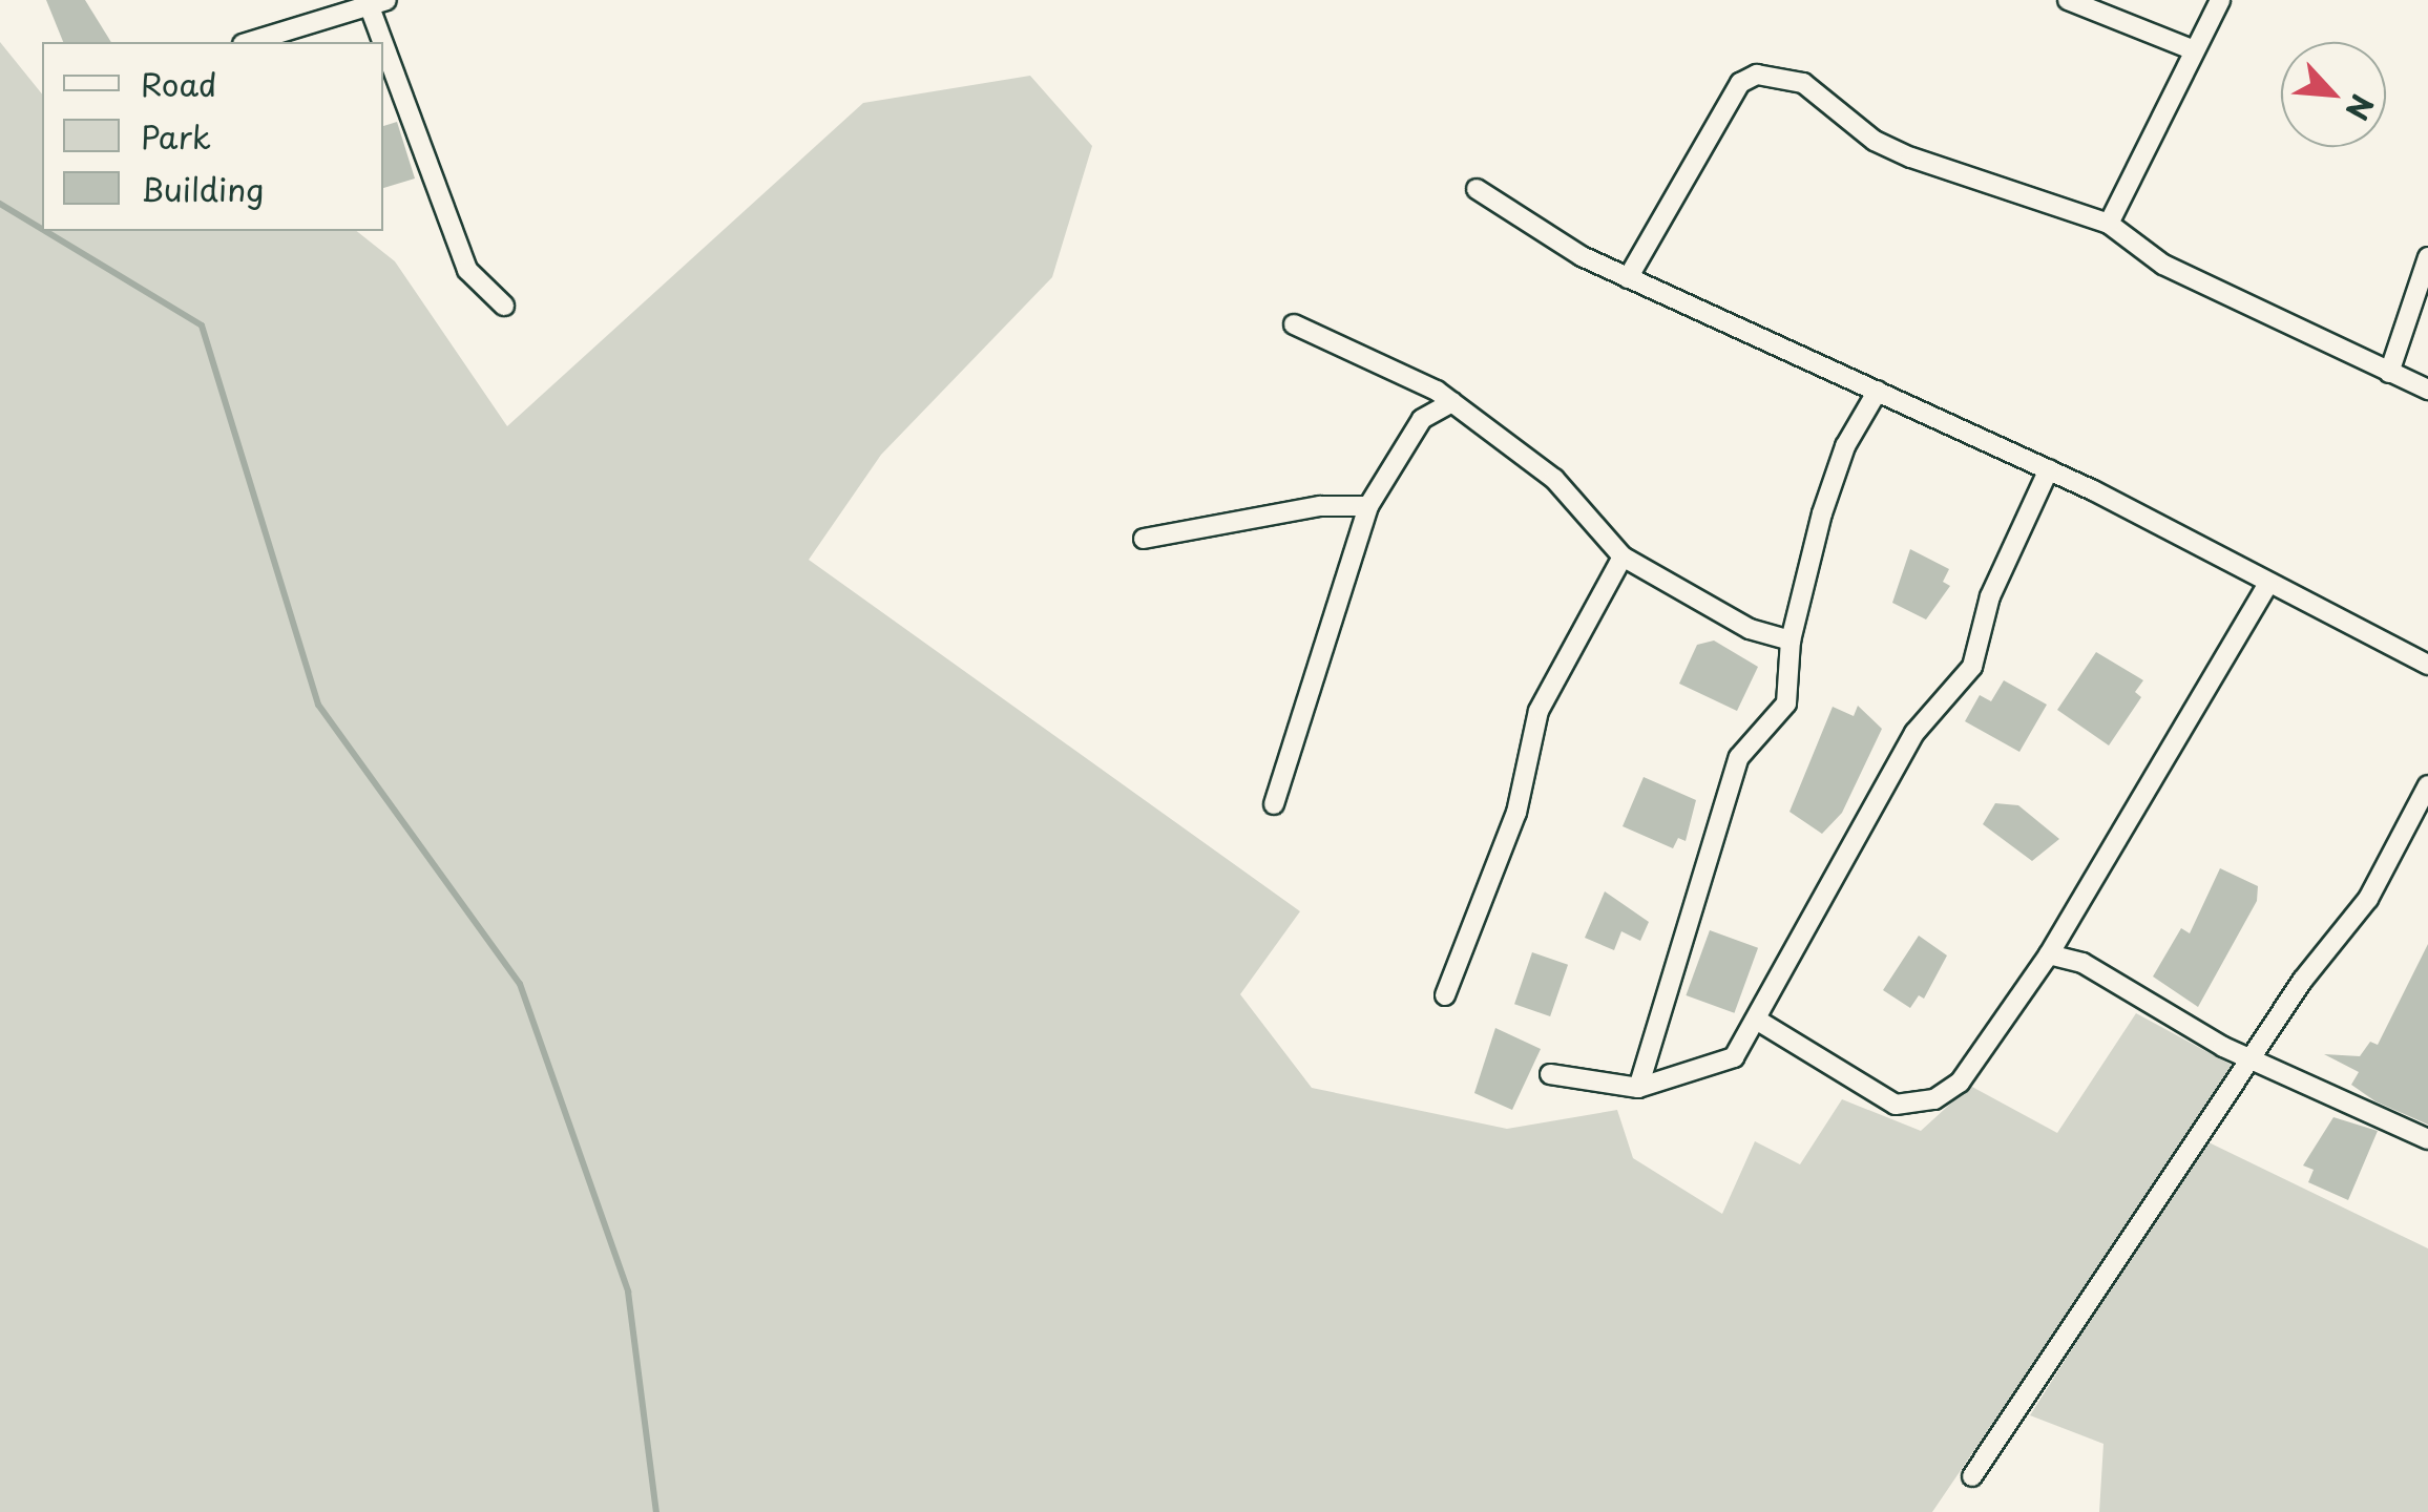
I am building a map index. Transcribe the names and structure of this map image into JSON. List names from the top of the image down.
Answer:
{
  "legend": ["Road", "Park", "Building"],
  "north": "bottom right"
}
